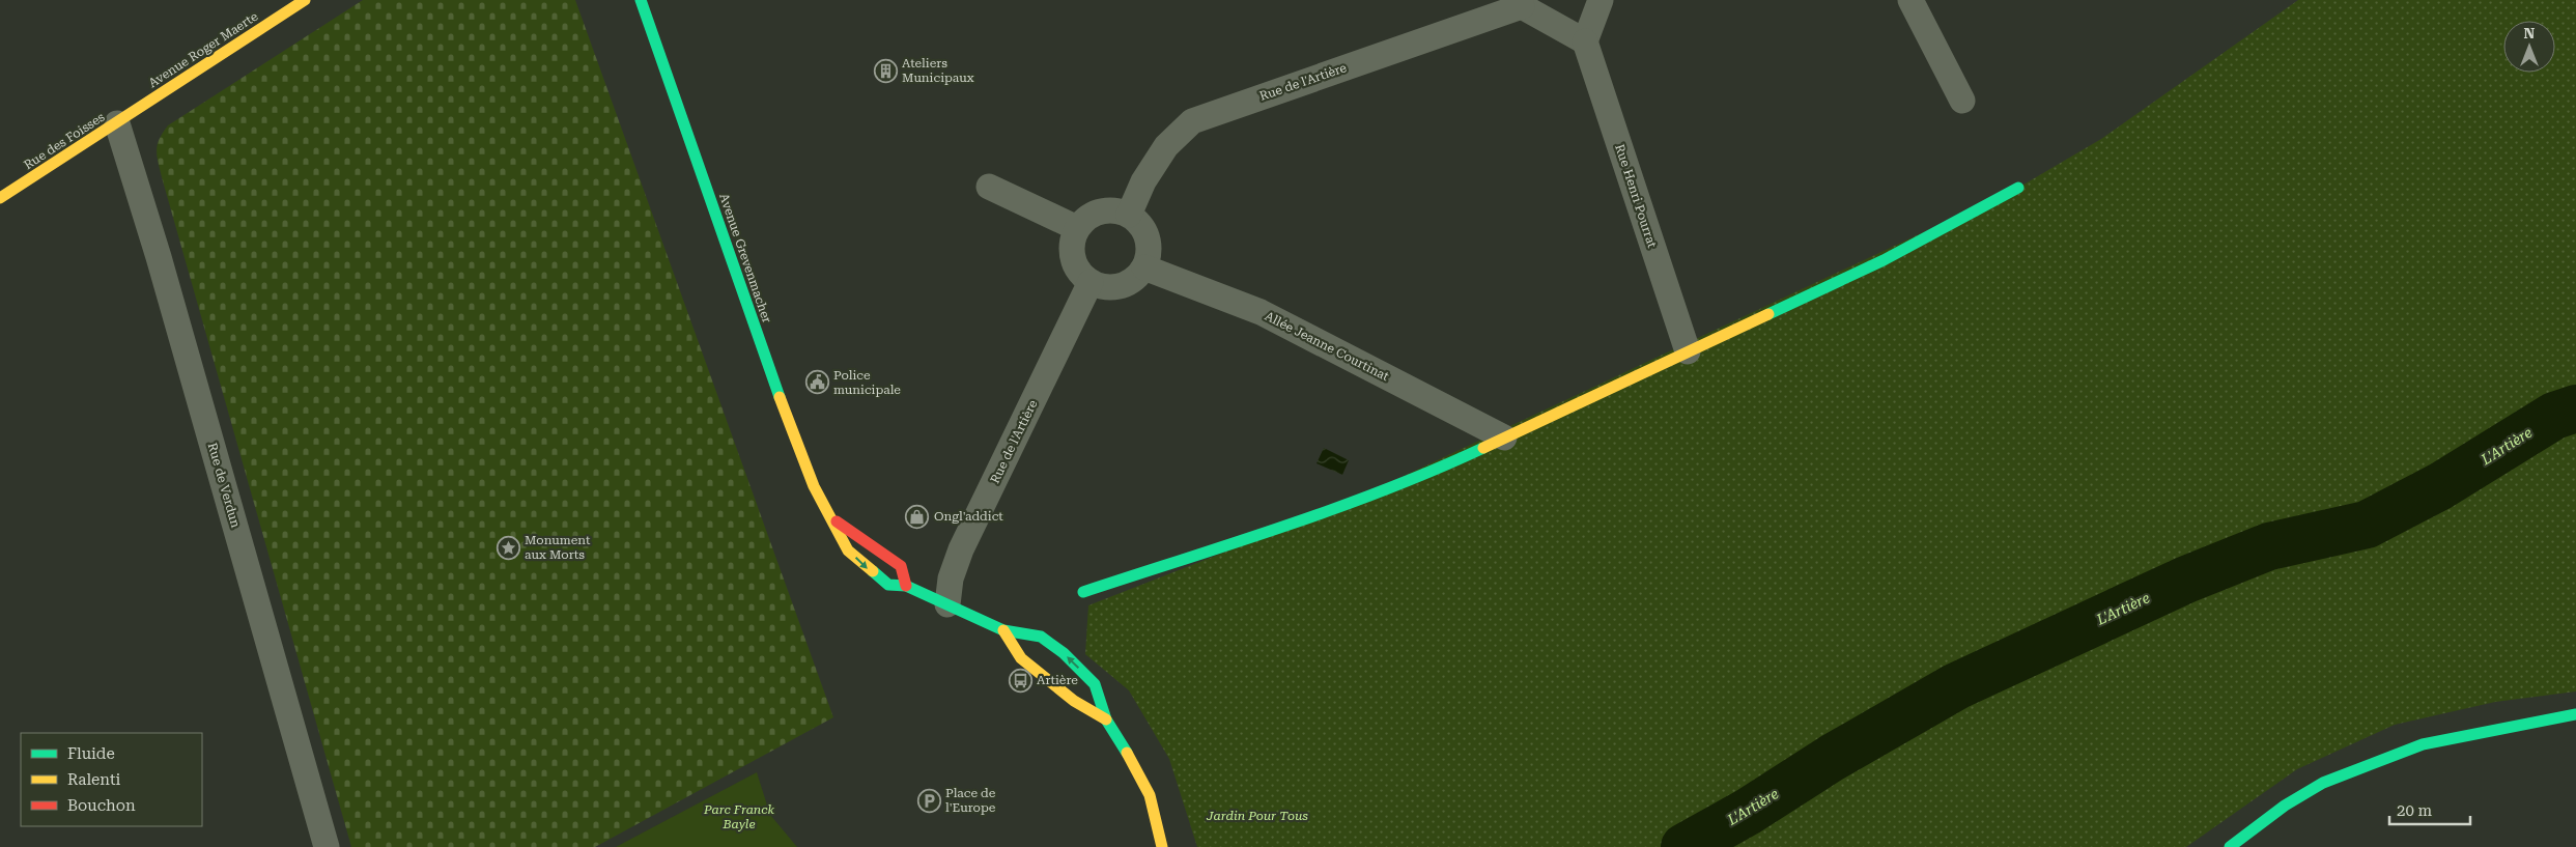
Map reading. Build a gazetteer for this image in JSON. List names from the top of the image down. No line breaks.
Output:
{"streets":{"main road":["Avenue Roger Maerte","Rue des Foisses","Avenue Grevenmacher"],"street":["Rue de l'Artière","Rue Henri Pourrat","Allée Jeanne Courtinat","Rue de Verdun"]},"crossings":[["Avenue Roger Maerte","Rue des Foisses"],["Avenue Roger Maerte","Rue de Verdun"],["Rue de l'Artière","Avenue Grevenmacher"],["Rue de l'Artière","Allée Jeanne Courtinat"],["Rue des Foisses","Rue de Verdun"]],"water":["L'Artière"],"parks":["Parc Franck Bayle","Jardin Pour Tous"],"places":{"building":["Ateliers Municipaux"],"public building":["Police municipale"],"shop":["Ongl'addict"],"place":["Monument aux Morts"],"bus stop":["Artière"],"parking":["Place de l'Europe"]},"legend":["Fluide","Ralenti","Bouchon"],"scale_bar":"20 m","north":"top"}
